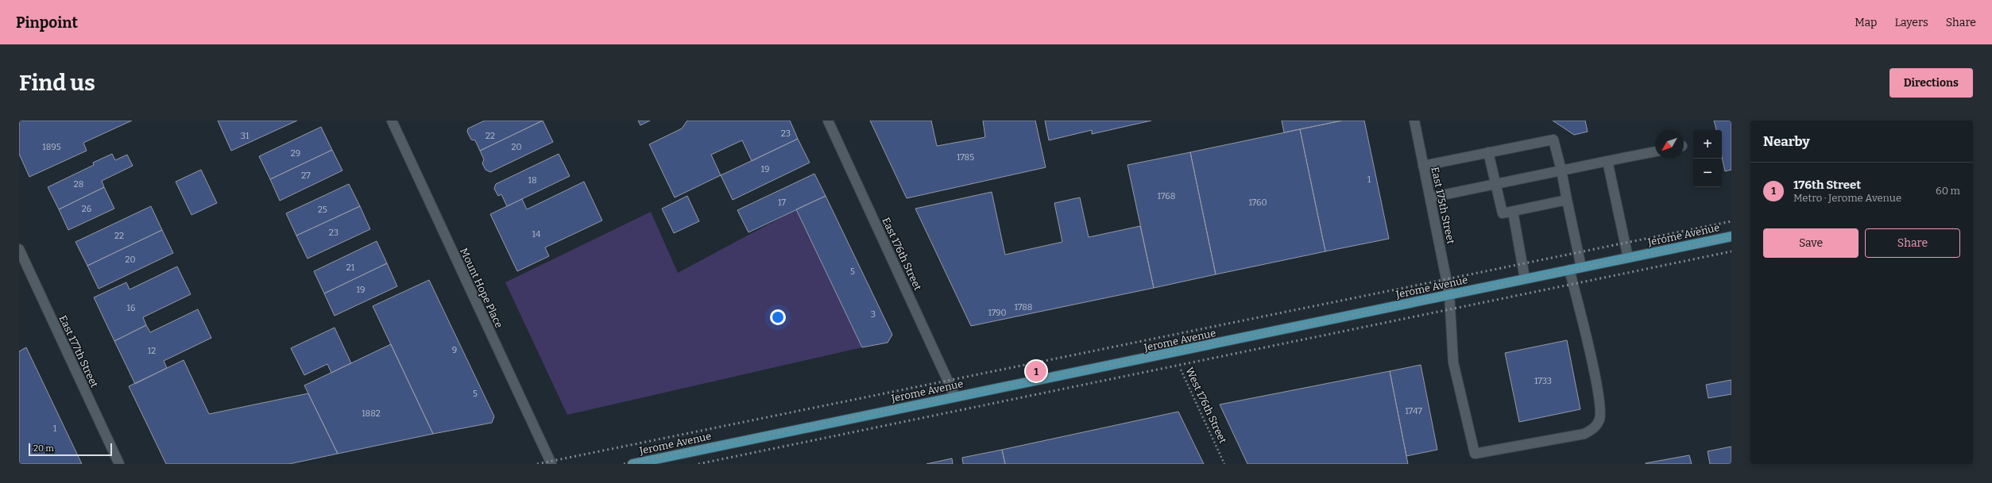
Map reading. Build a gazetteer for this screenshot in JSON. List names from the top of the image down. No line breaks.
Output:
{"streets":{"main road":["Jerome Avenue"],"street":["East 175th Street","East 176th Street","Mount Hope Place","East 177th Street"],"path":["West 176th Street"]},"crossings":[["East 175th Street","Jerome Avenue"],["Jerome Avenue","East 176th Street"],["Jerome Avenue","West 176th Street"]],"house_numbers":["23","31","22","1895","20","29","1785","19","27","1","18","28","1768","17","1760","26","25","23","14","22","20","21","5","19","1788","16","1790","3","9","12","1733","5","1747","1882","1"],"scale_bar":"20 m","north":"bottom left","page":{"header":"Pinpoint","nav":["Map","Layers","Share"],"buttons":["Directions",["Save","Share"]],"title":"Find us","heading":"Nearby","map_buttons":["+","−"],"list":[{"mark":"1","name":"176th Street","note":"Metro · Jerome Avenue","value":"60 m"}],"pins":"1","scale":"20 m"}}
